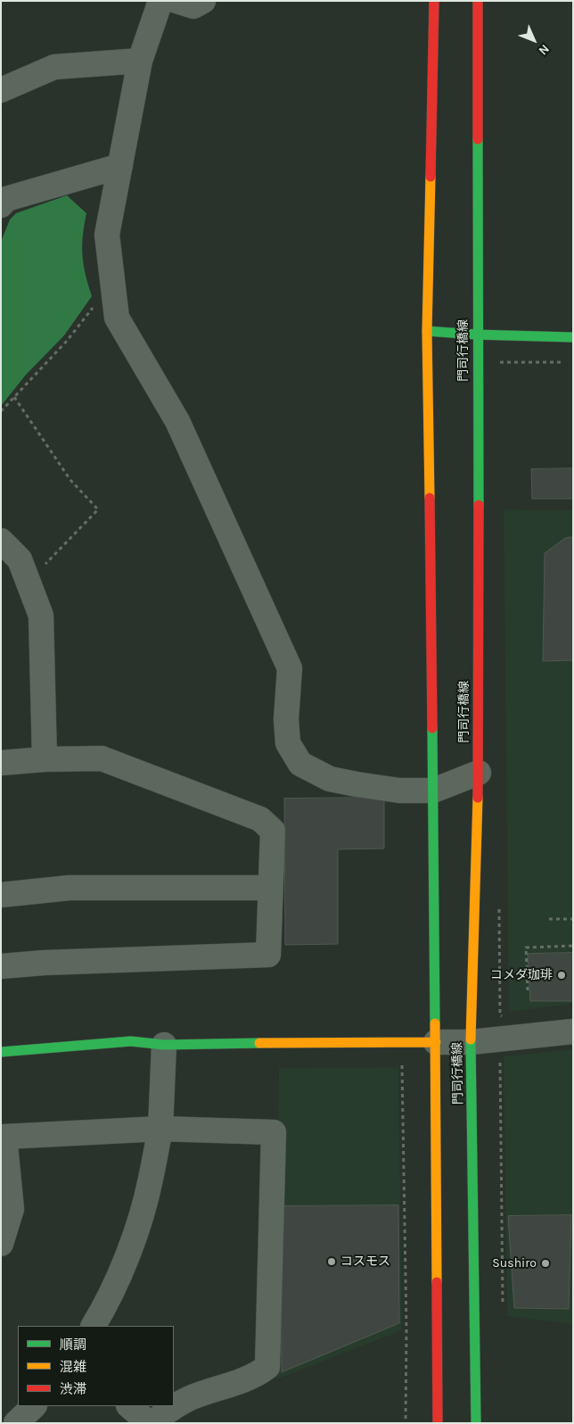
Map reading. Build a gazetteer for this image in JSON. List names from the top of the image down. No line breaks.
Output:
{"streets":{"main road":["門司行橋線"]},"places":["コメダ珈琲","コスモス","Sushiro"],"legend":["順調","混雑","渋滞"],"north":"bottom right"}
